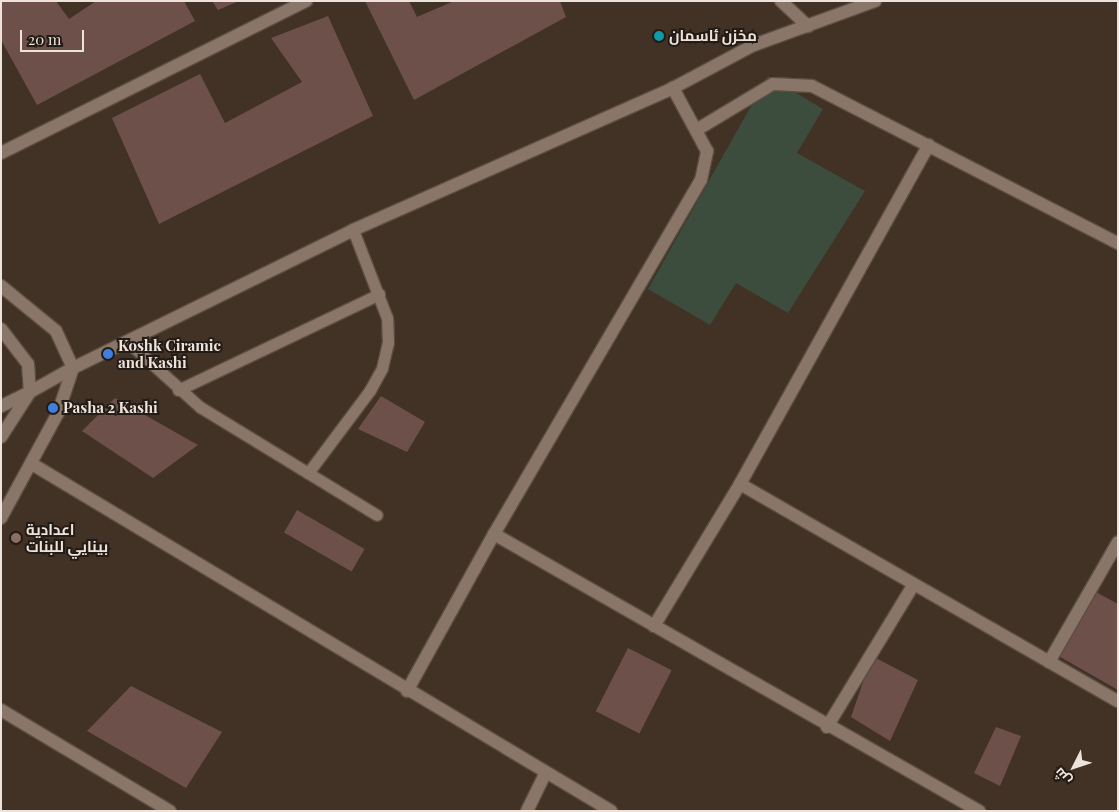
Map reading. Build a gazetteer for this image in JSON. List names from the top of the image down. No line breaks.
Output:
{"places":["مخزن ئاسمان","Koshk Ciramic and Kashi","Pasha 2 Kashi","اعدادية بينايي للبنات"],"scale_bar":"20 m","north":"bottom left"}
